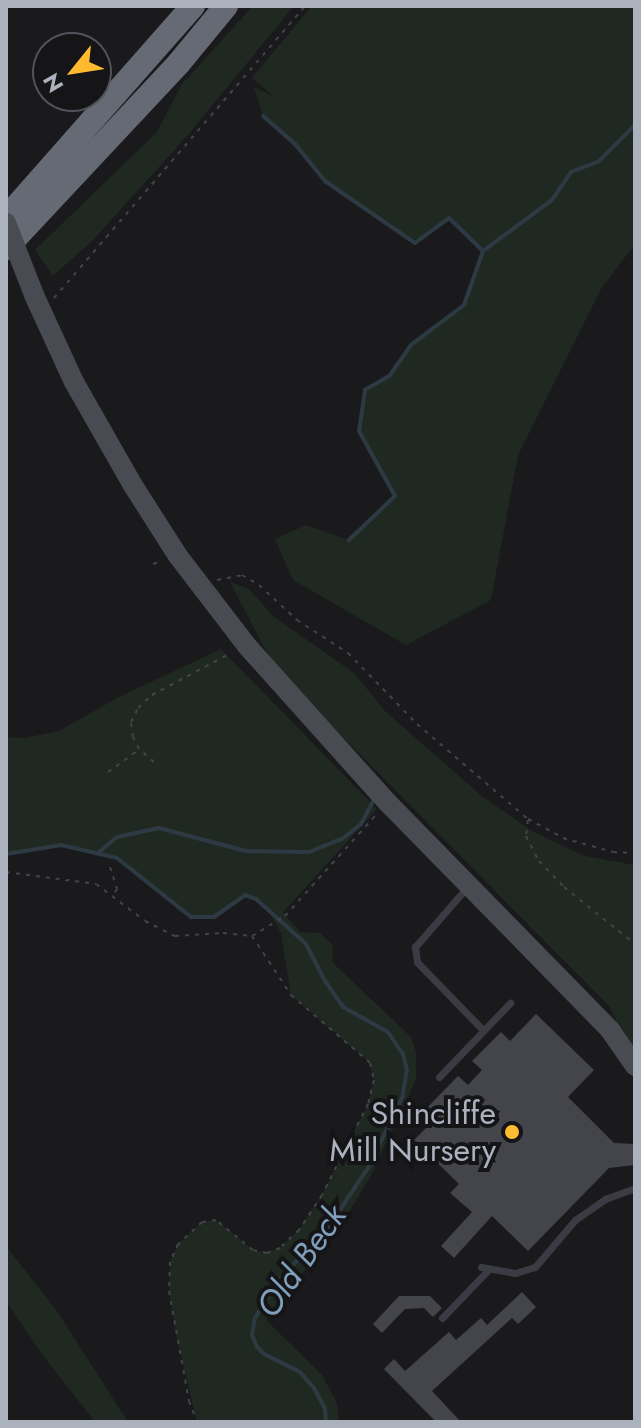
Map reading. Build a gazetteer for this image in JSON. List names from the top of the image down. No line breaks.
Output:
{"water":["Old Beck"],"places":["Shincliffe Mill Nursery"],"north":"bottom left"}
